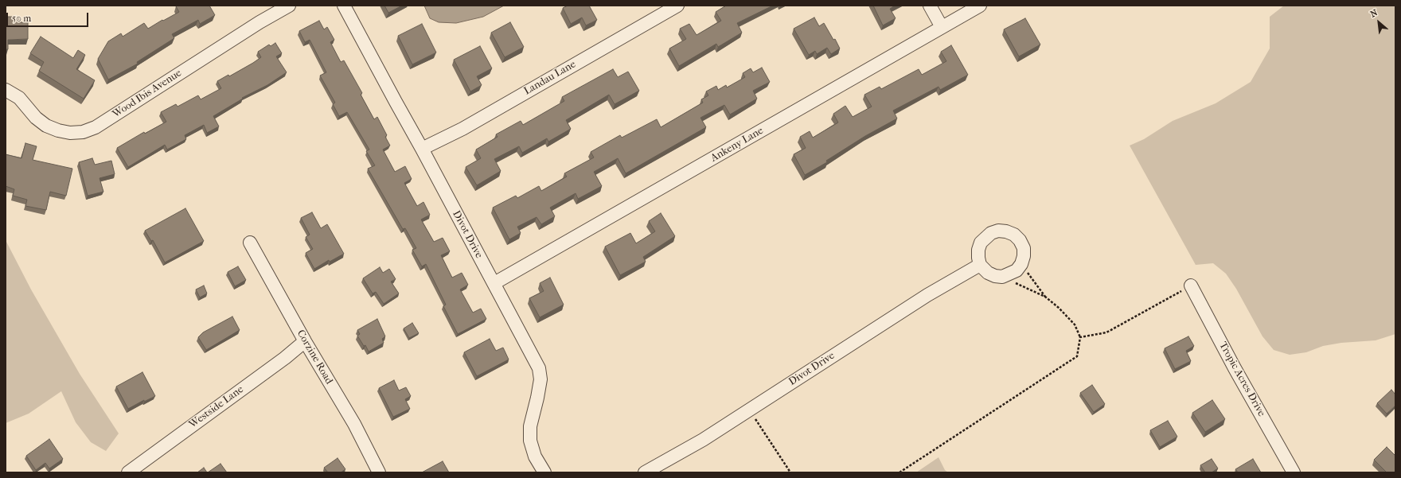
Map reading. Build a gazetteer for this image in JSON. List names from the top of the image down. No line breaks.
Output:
{"streets":{"street":["Landau Lane","Wood Ibis Avenue","Ankeny Lane","Divot Drive","Corzine Road","Tropic Acres Drive","Westside Lane"]},"crossings":[["Landau Lane","Divot Drive"],["Ankeny Lane","Divot Drive"],["Corzine Road","Westside Lane"]],"scale_bar":"50 m","north":"top left"}
